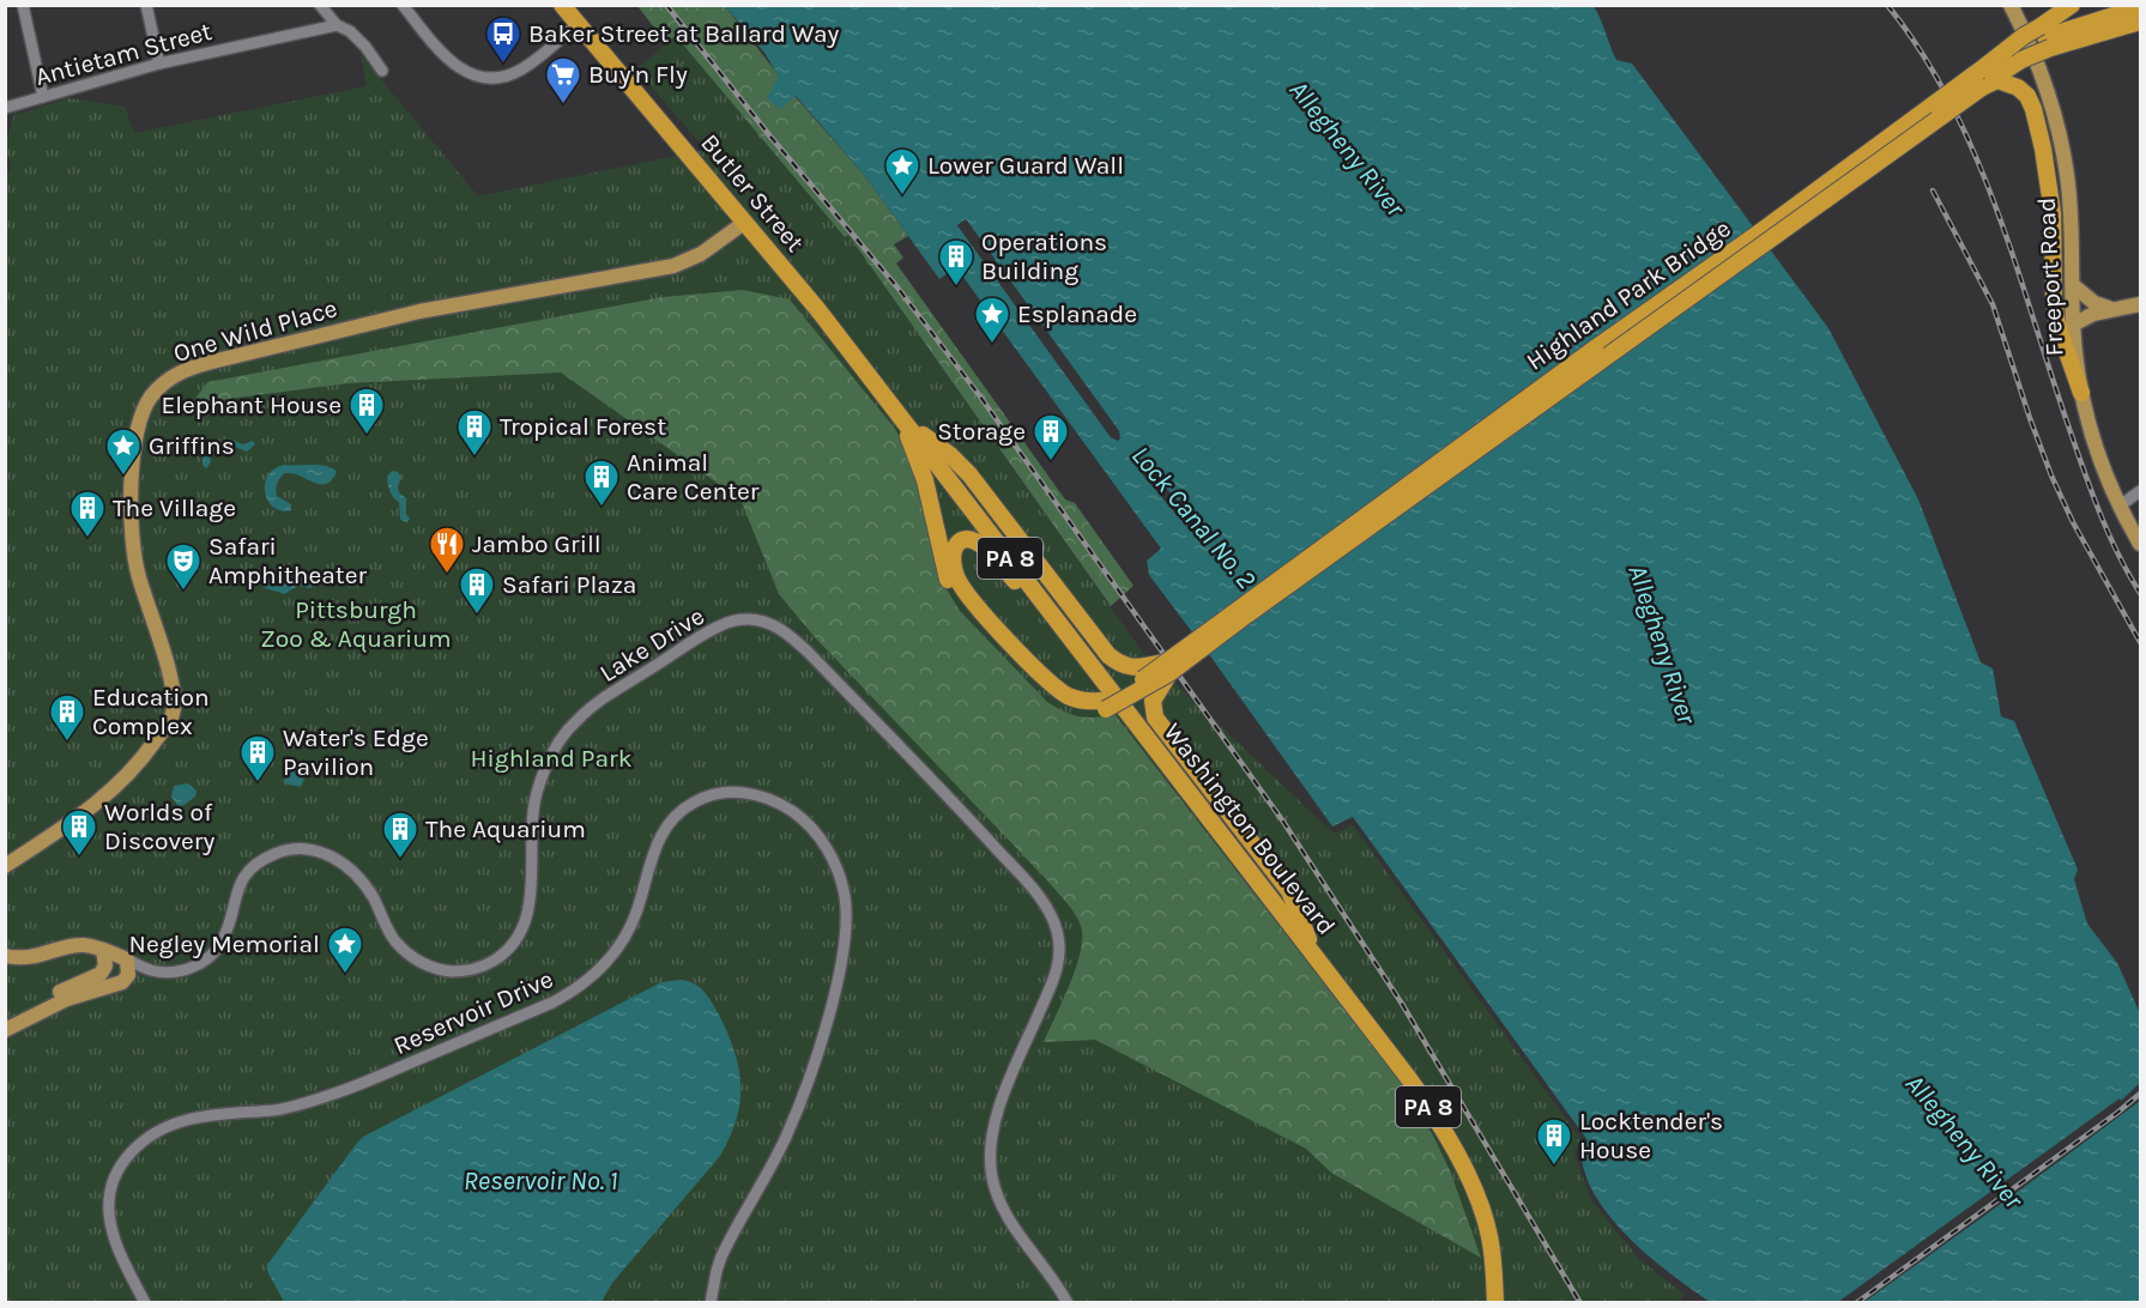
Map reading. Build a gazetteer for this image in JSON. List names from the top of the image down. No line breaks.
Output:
{"streets":{"highway":["Butler Street","Highland Park Bridge","PA 8","Washington Boulevard"],"main road":["Freeport Road","One Wild Place"],"street":["Antietam Street","Lake Drive","Reservoir Drive"]},"crossings":[["Butler Street","One Wild Place"],["Butler Street","Washington Boulevard"],["Highland Park Bridge","Washington Boulevard"],["PA 8","Washington Boulevard"]],"water":["Allegheny River","Lock Canal No. 2","Reservoir No. 1"],"parks":["Pittsburgh Zoo & Aquarium","Highland Park"],"places":{"bus stop":["Baker Street at Ballard Way"],"supermarket":["Buy'n Fly"],"place":["Lower Guard Wall","Esplanade","Griffins","Negley Memorial"],"building":["Operations Building","Elephant House","Tropical Forest","Storage","Animal Care Center","The Village","Safari Plaza","Education Complex","Water's Edge Pavilion","Worlds of Discovery","The Aquarium","Locktender's House"],"restaurant":["Jambo Grill"],"theatre":["Safari Amphitheater"]}}
